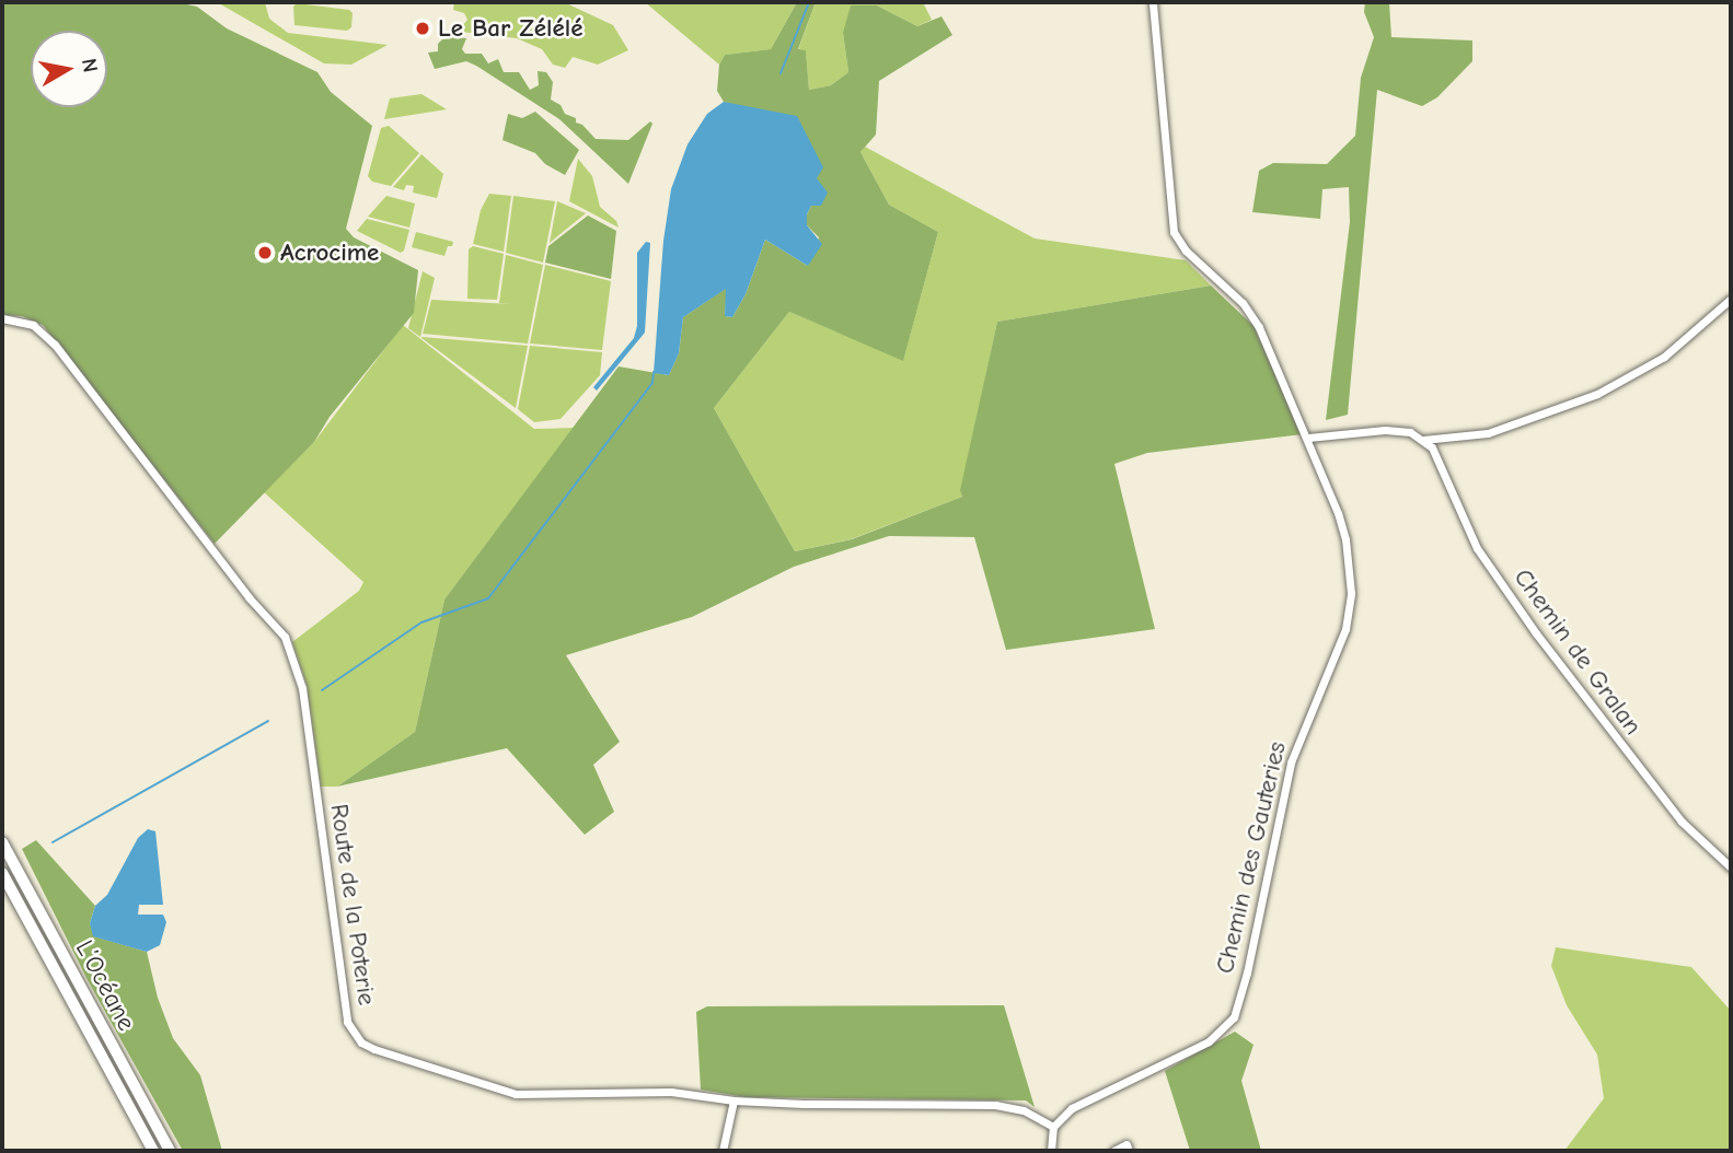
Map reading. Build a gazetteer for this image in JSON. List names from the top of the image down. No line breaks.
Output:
{"streets":{"highway":["L’Océane"],"street":["Chemin de Gralan","Chemin des Gauteries","Route de la Poterie"]},"crossings":[["Chemin des Gauteries","Route de la Poterie"]],"places":["Le Bar Zélélé","Acrocime"],"north":"right"}
